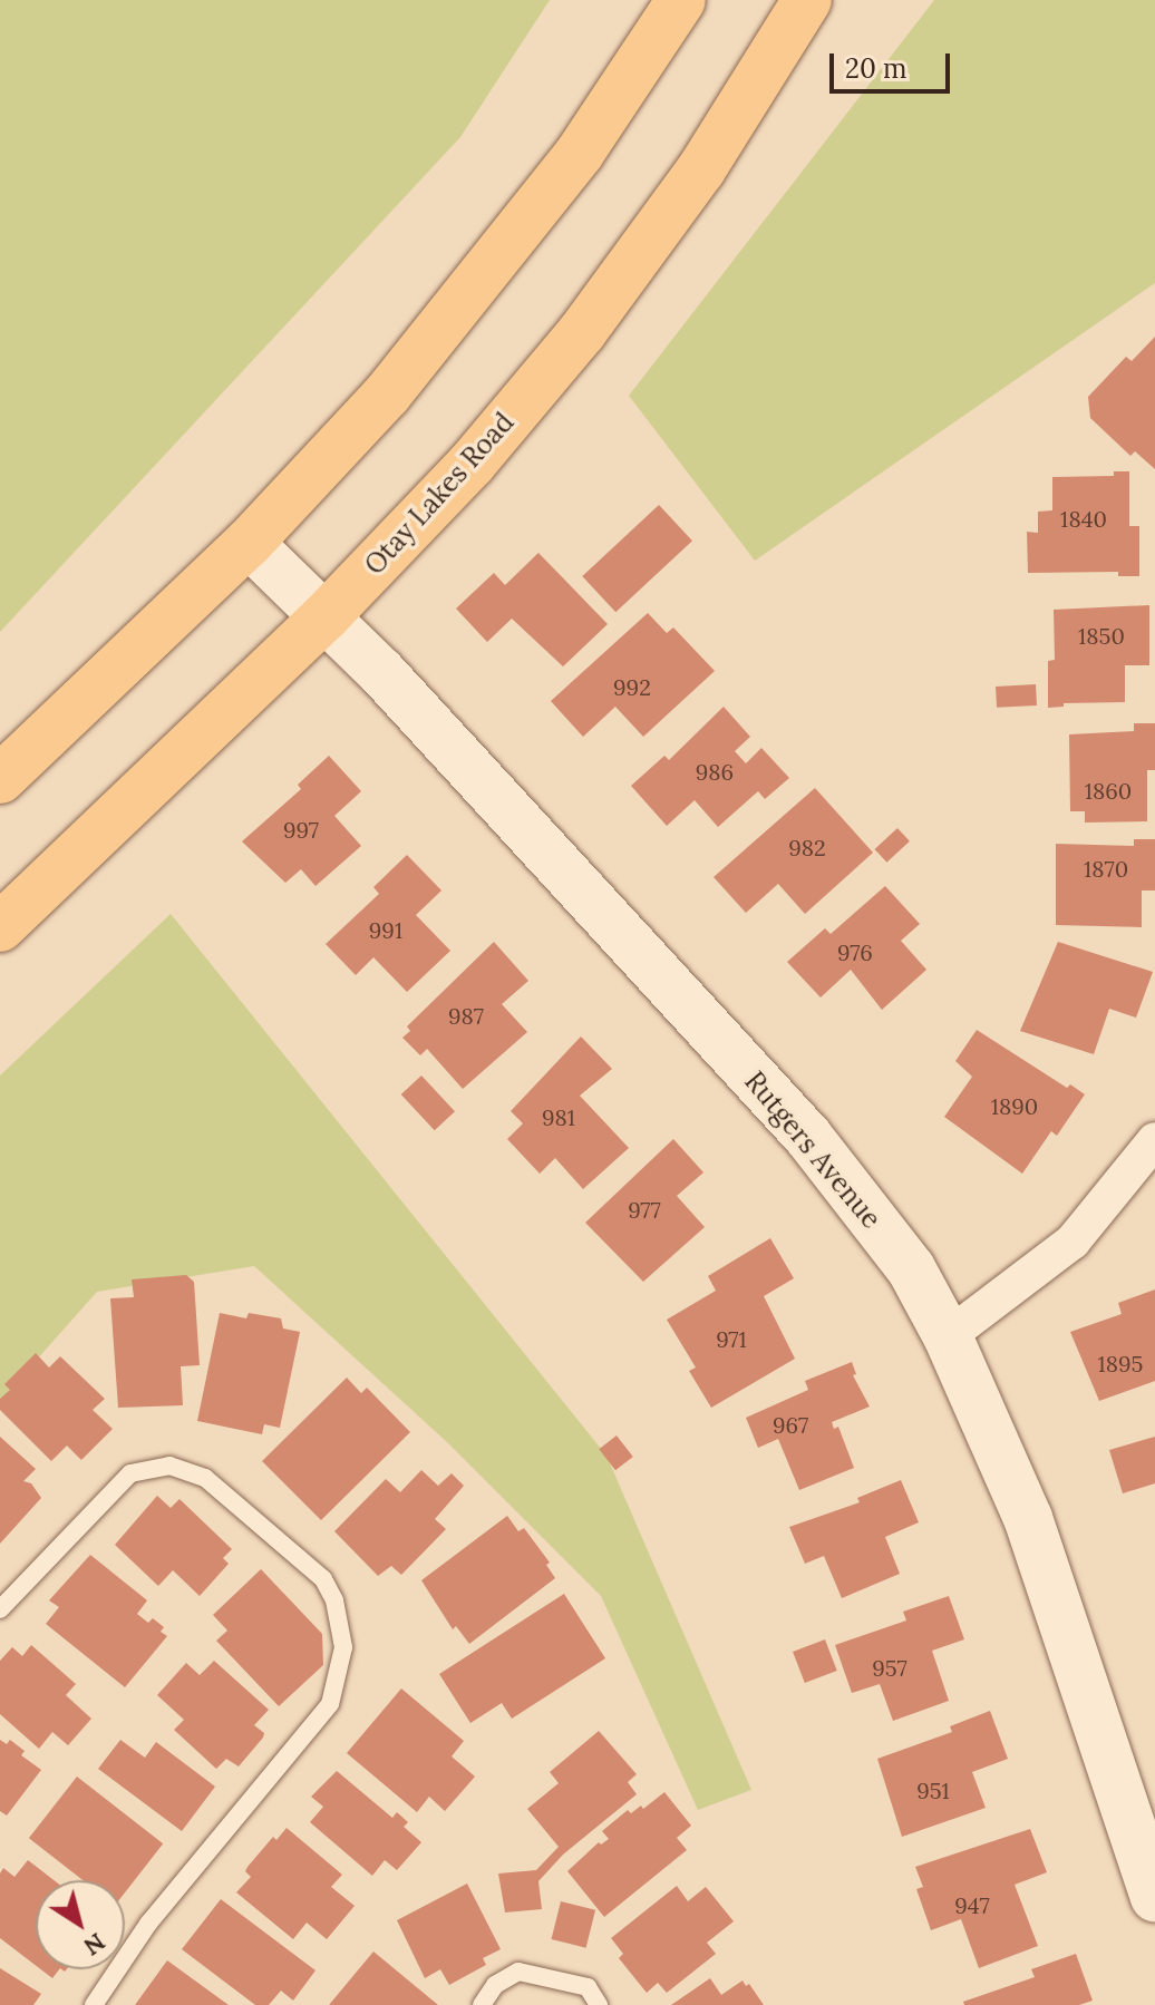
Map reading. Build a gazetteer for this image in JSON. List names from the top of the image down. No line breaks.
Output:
{"streets":{"main road":["Otay Lakes Road","Rutgers Avenue"]},"crossings":[["Otay Lakes Road","Rutgers Avenue"]],"house_numbers":["1840","1850","992","986","1860","997","982","1870","991","976","987","1890","981","977","971","1895","967","957","951","947"],"scale_bar":"20 m","north":"bottom right"}
